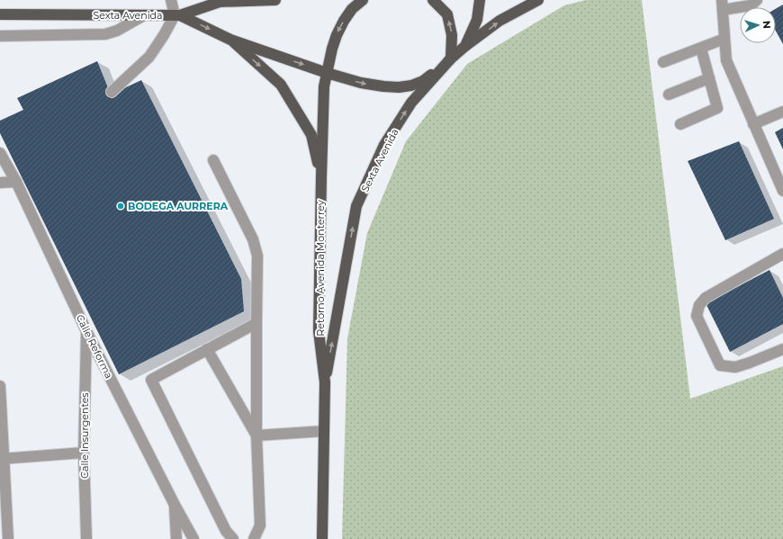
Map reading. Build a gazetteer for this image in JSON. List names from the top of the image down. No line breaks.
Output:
{"streets":{"main road":["Sexta Avenida","Retorno Avenida Monterrey"],"street":["Calle Reforma","Calle Insurgentes"]},"crossings":[["Sexta Avenida","Retorno Avenida Monterrey"],["Calle Reforma","Calle Insurgentes"]],"places":["BODEGA AURRERA"],"north":"right"}
